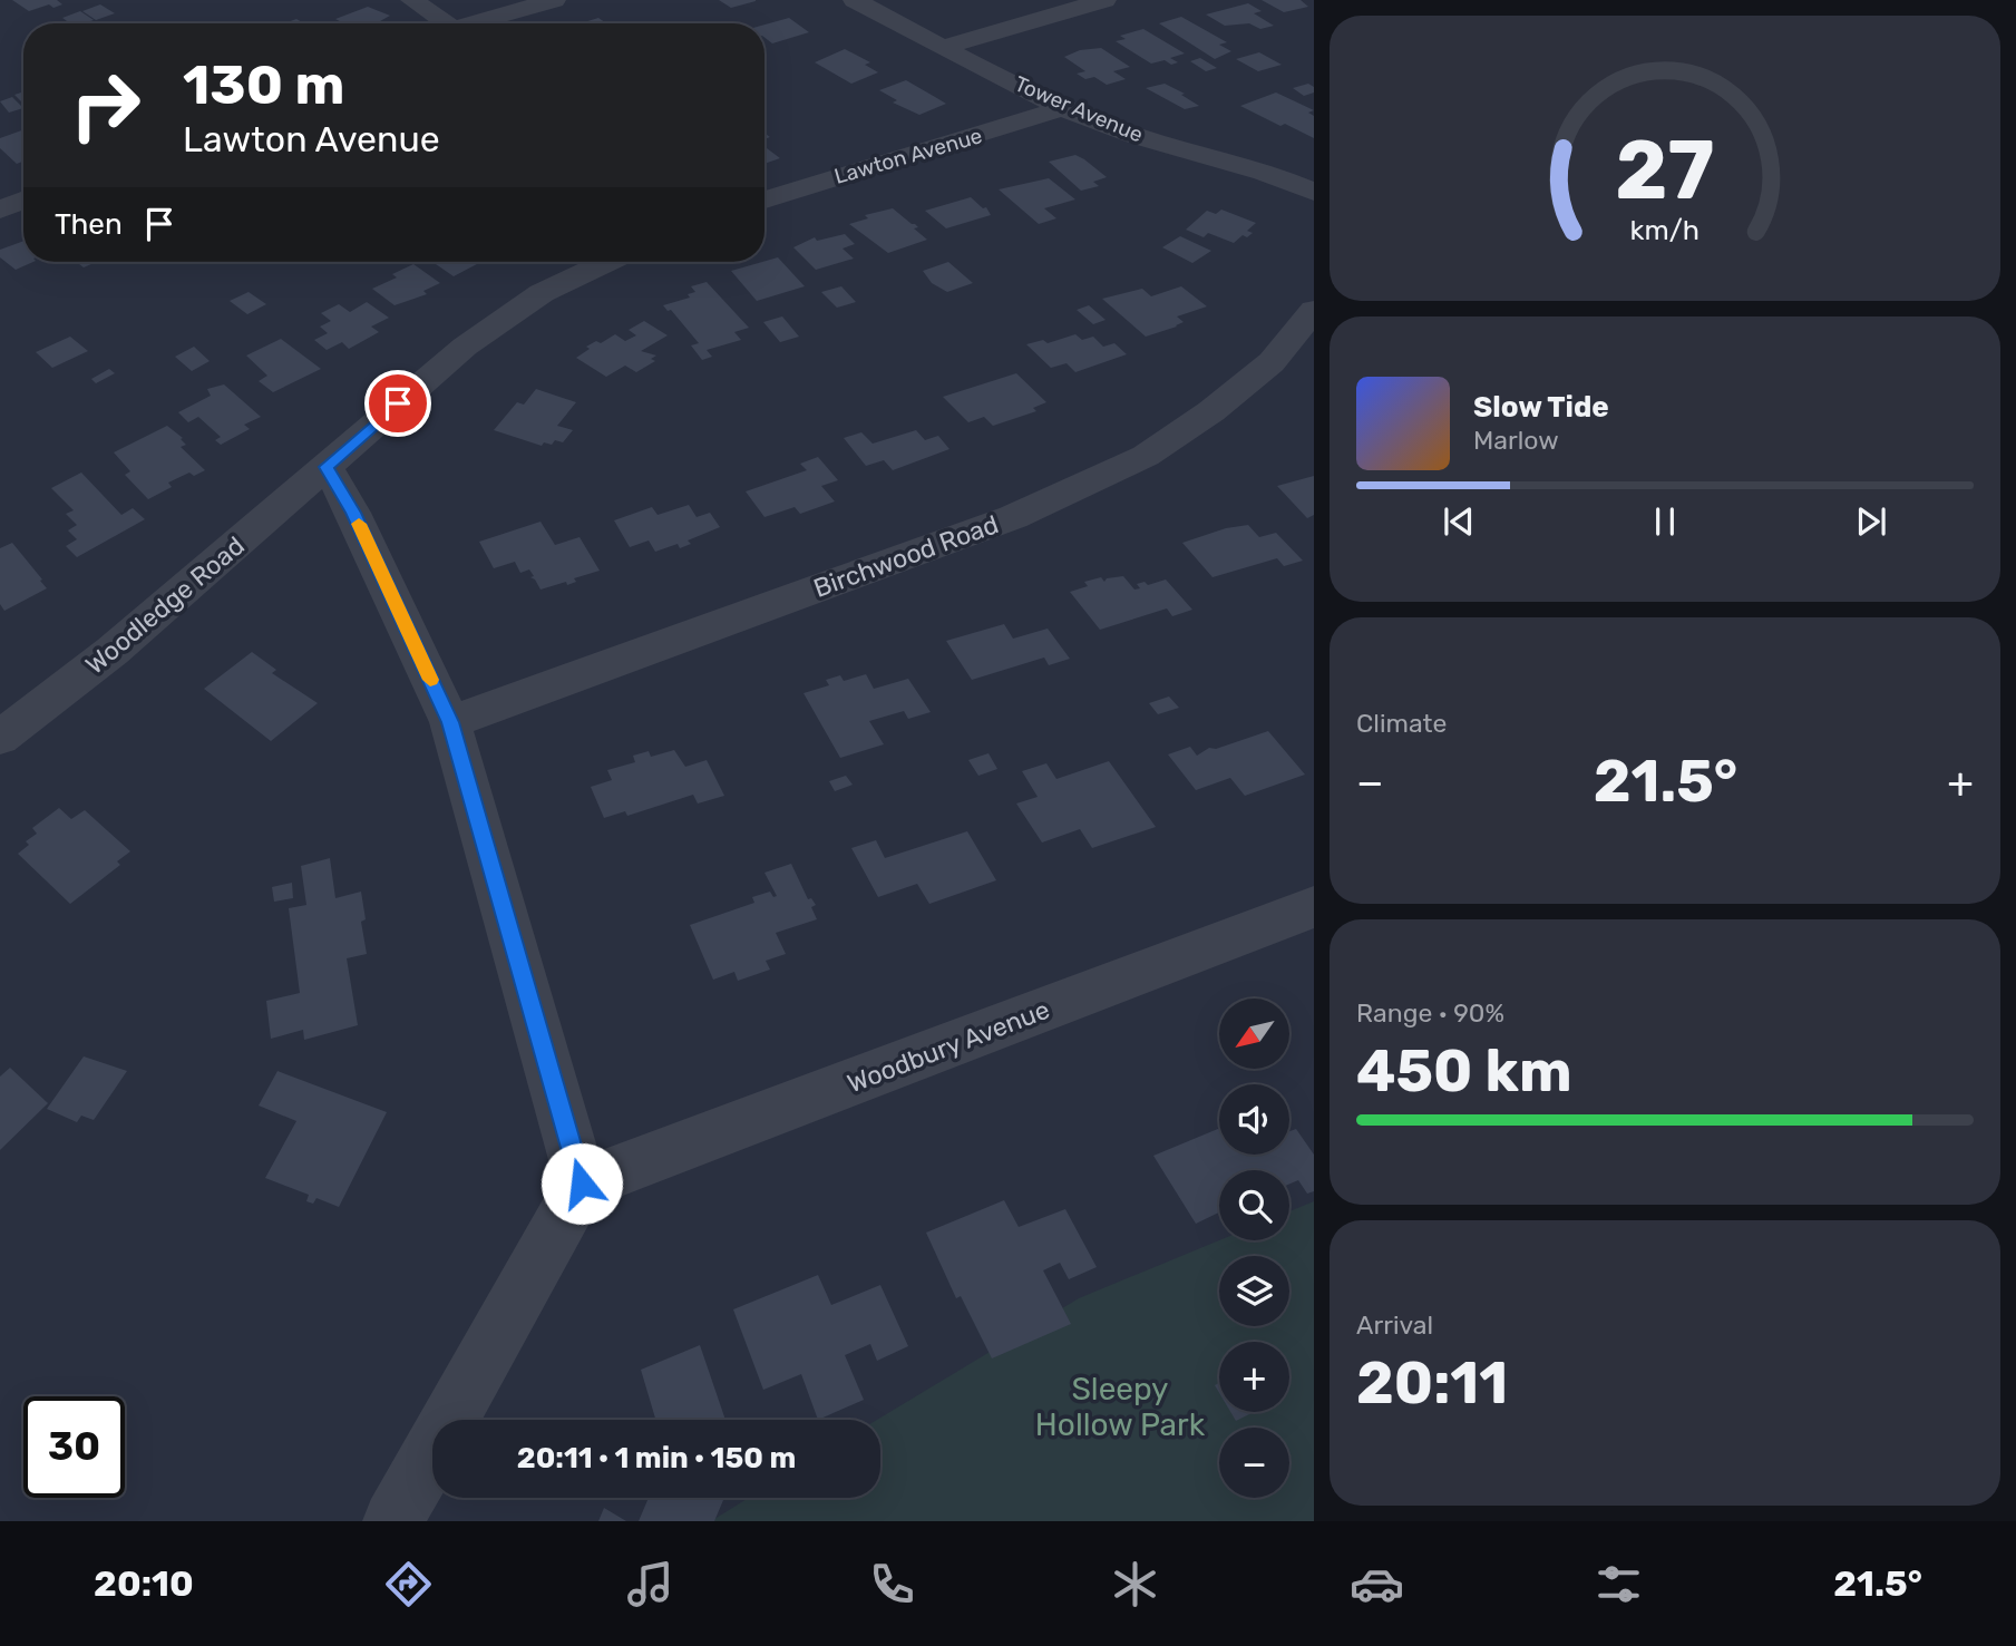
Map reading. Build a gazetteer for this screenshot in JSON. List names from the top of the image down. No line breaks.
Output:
{"streets":{"street":["Tower Avenue","Lawton Avenue","Birchwood Road","Woodledge Road","Woodbury Avenue"]},"crossings":[["Tower Avenue","Lawton Avenue"]],"parks":["Sleepy Hollow Park"],"north":"bottom left","page":{"turn":["130 m","Lawton Avenue"],"then":"Then","song":["Slow Tide","Marlow"],"tile":["Climate",["Range · 90%","450 km"],["Arrival","20:11"]],"heat":["−","21.5°","+"],"map_buttons":["+","−"],"limit":"30","trip":"20:11 · 1 min · 150 m","tabs":["20:10","21.5°"],"gauge":["27","km/h"]}}
